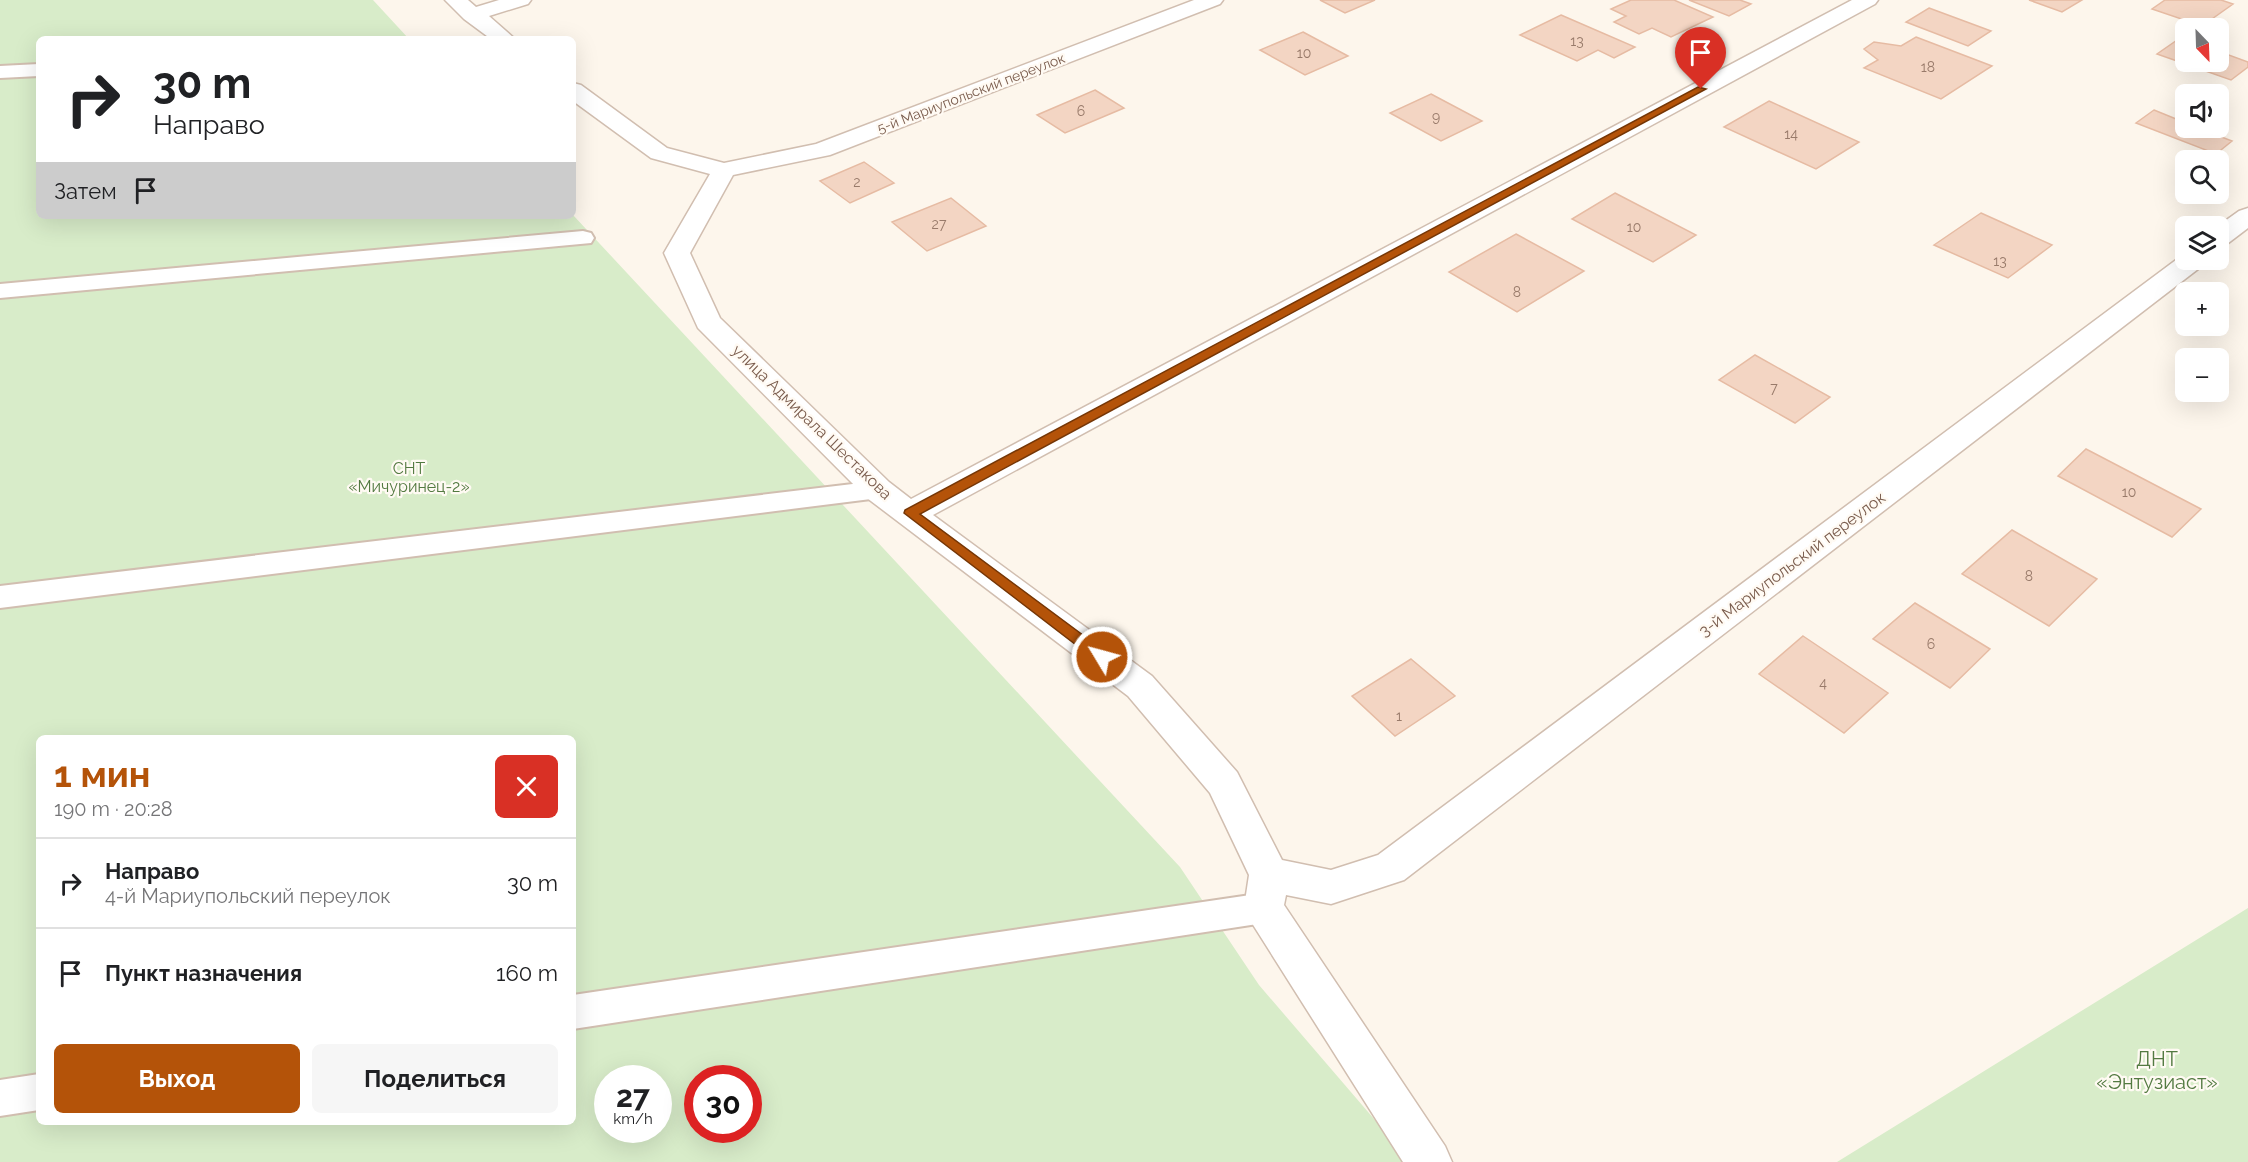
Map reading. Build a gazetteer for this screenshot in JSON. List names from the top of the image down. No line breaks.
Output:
{"streets":{"street":["5-й Мариупольский переулок","улица Адмирала Шестакова","3-й Мариупольский переулок"]},"crossings":[["5-й Мариупольский переулок","улица Адмирала Шестакова"],["улица Адмирала Шестакова","3-й Мариупольский переулок"]],"parks":["СНТ «Мичуринец-2»","ДНТ «Энтузиаст»"],"house_numbers":["13","10","18","6","9","14","2","27","10","13","8","7","10","8","6","4","1"],"north":"bottom right","page":{"map_buttons":["+","−"],"turn":["30 m","Направо"],"then":"Затем","heading":["1 мин","190 m · 20:28"],"list":[{"name":"Направо","note":"4-й Мариупольский переулок","value":"30 m"},{"name":"Пункт назначения","value":"160 m"}],"buttons":["Выход","Поделиться"],"speed":"27 km/h","limit":"30"}}
